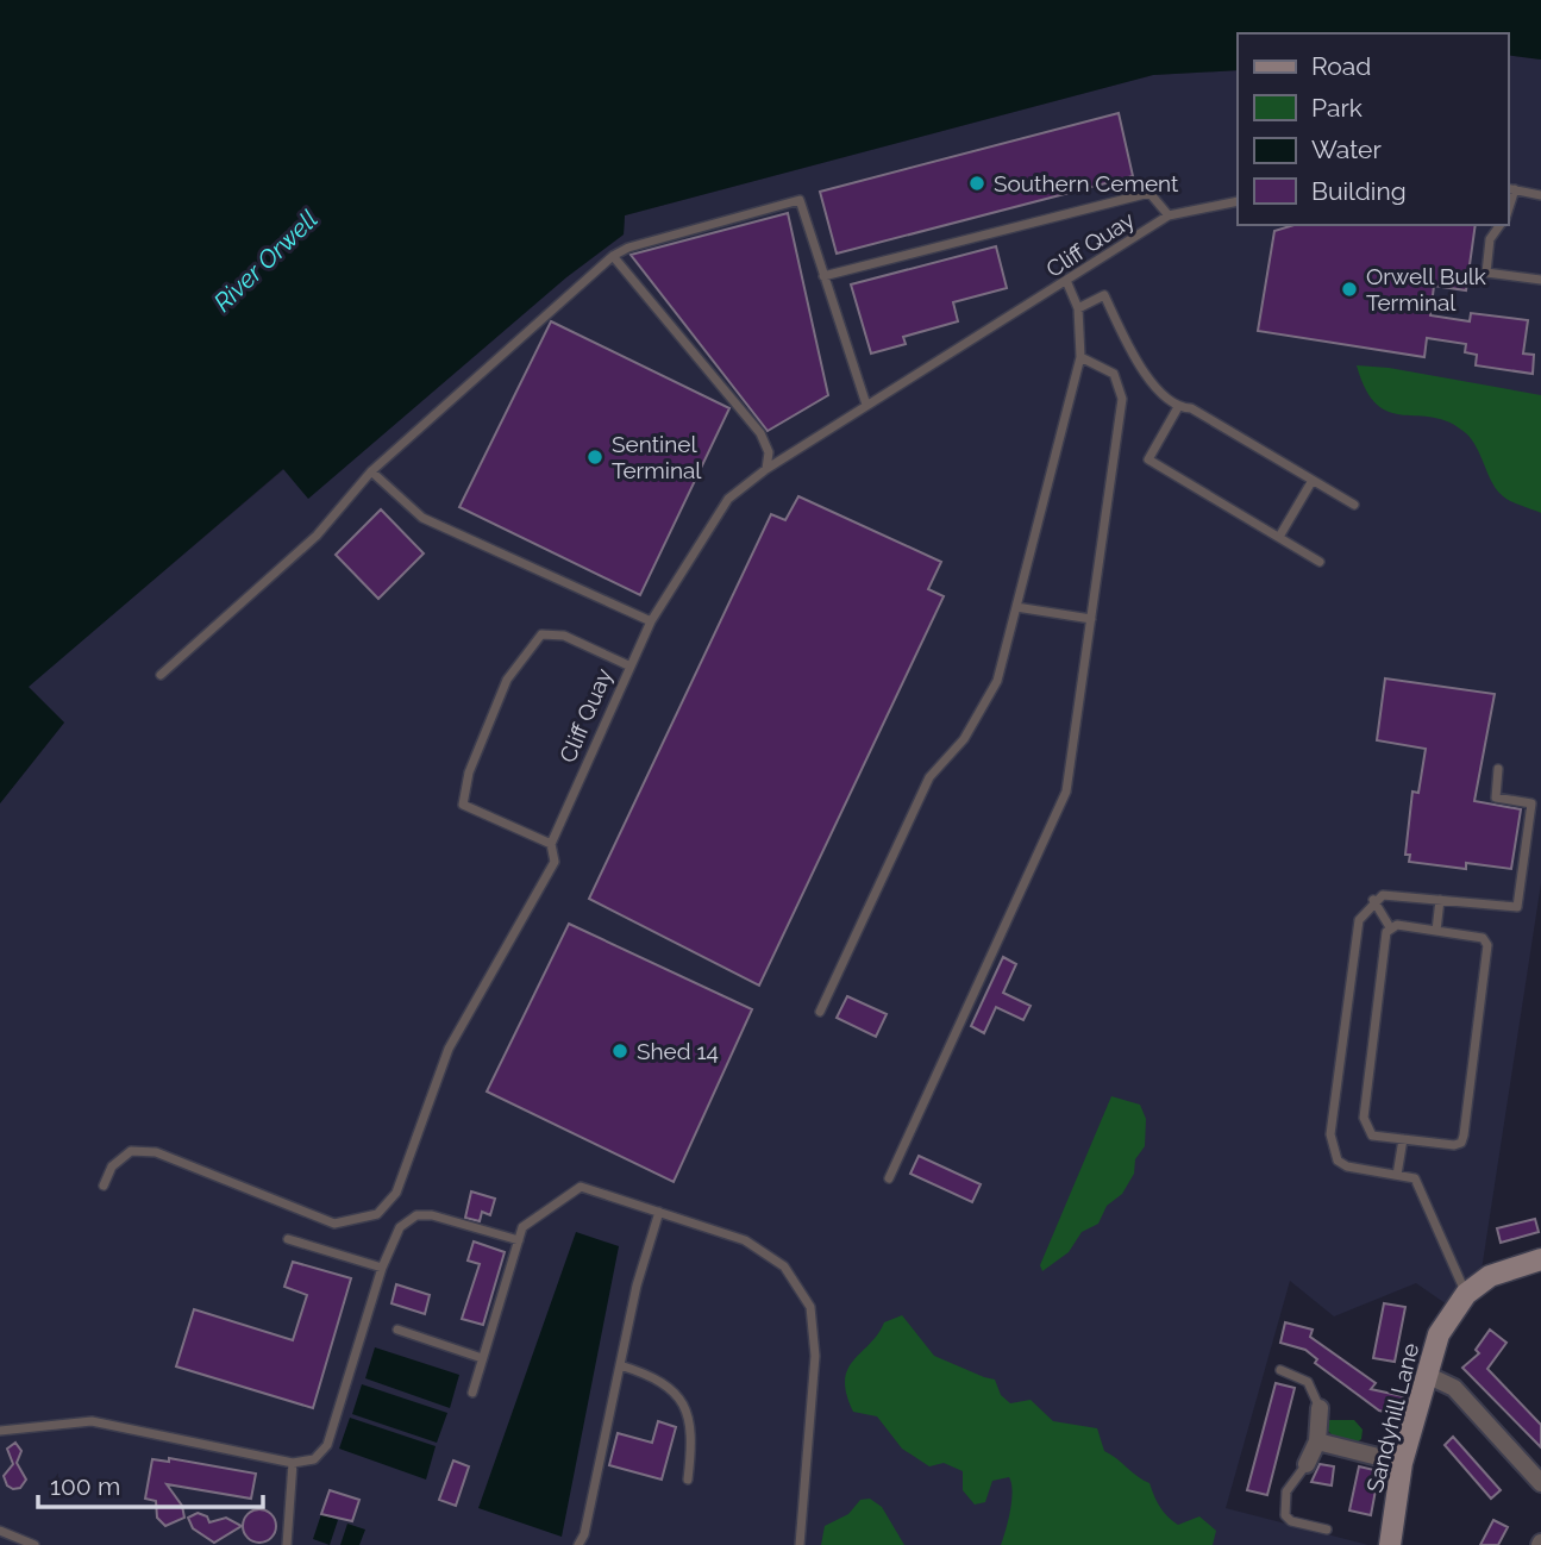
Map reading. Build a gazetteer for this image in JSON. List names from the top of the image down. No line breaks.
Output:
{"streets":{"street":["Sandyhill Lane"],"lane":["Cliff Quay"]},"water":["River Orwell"],"places":["Southern Cement","Orwell Bulk Terminal","Sentinel Terminal","Shed 14"],"legend":["Road","Park","Water","Building"],"scale_bar":"100 m"}
